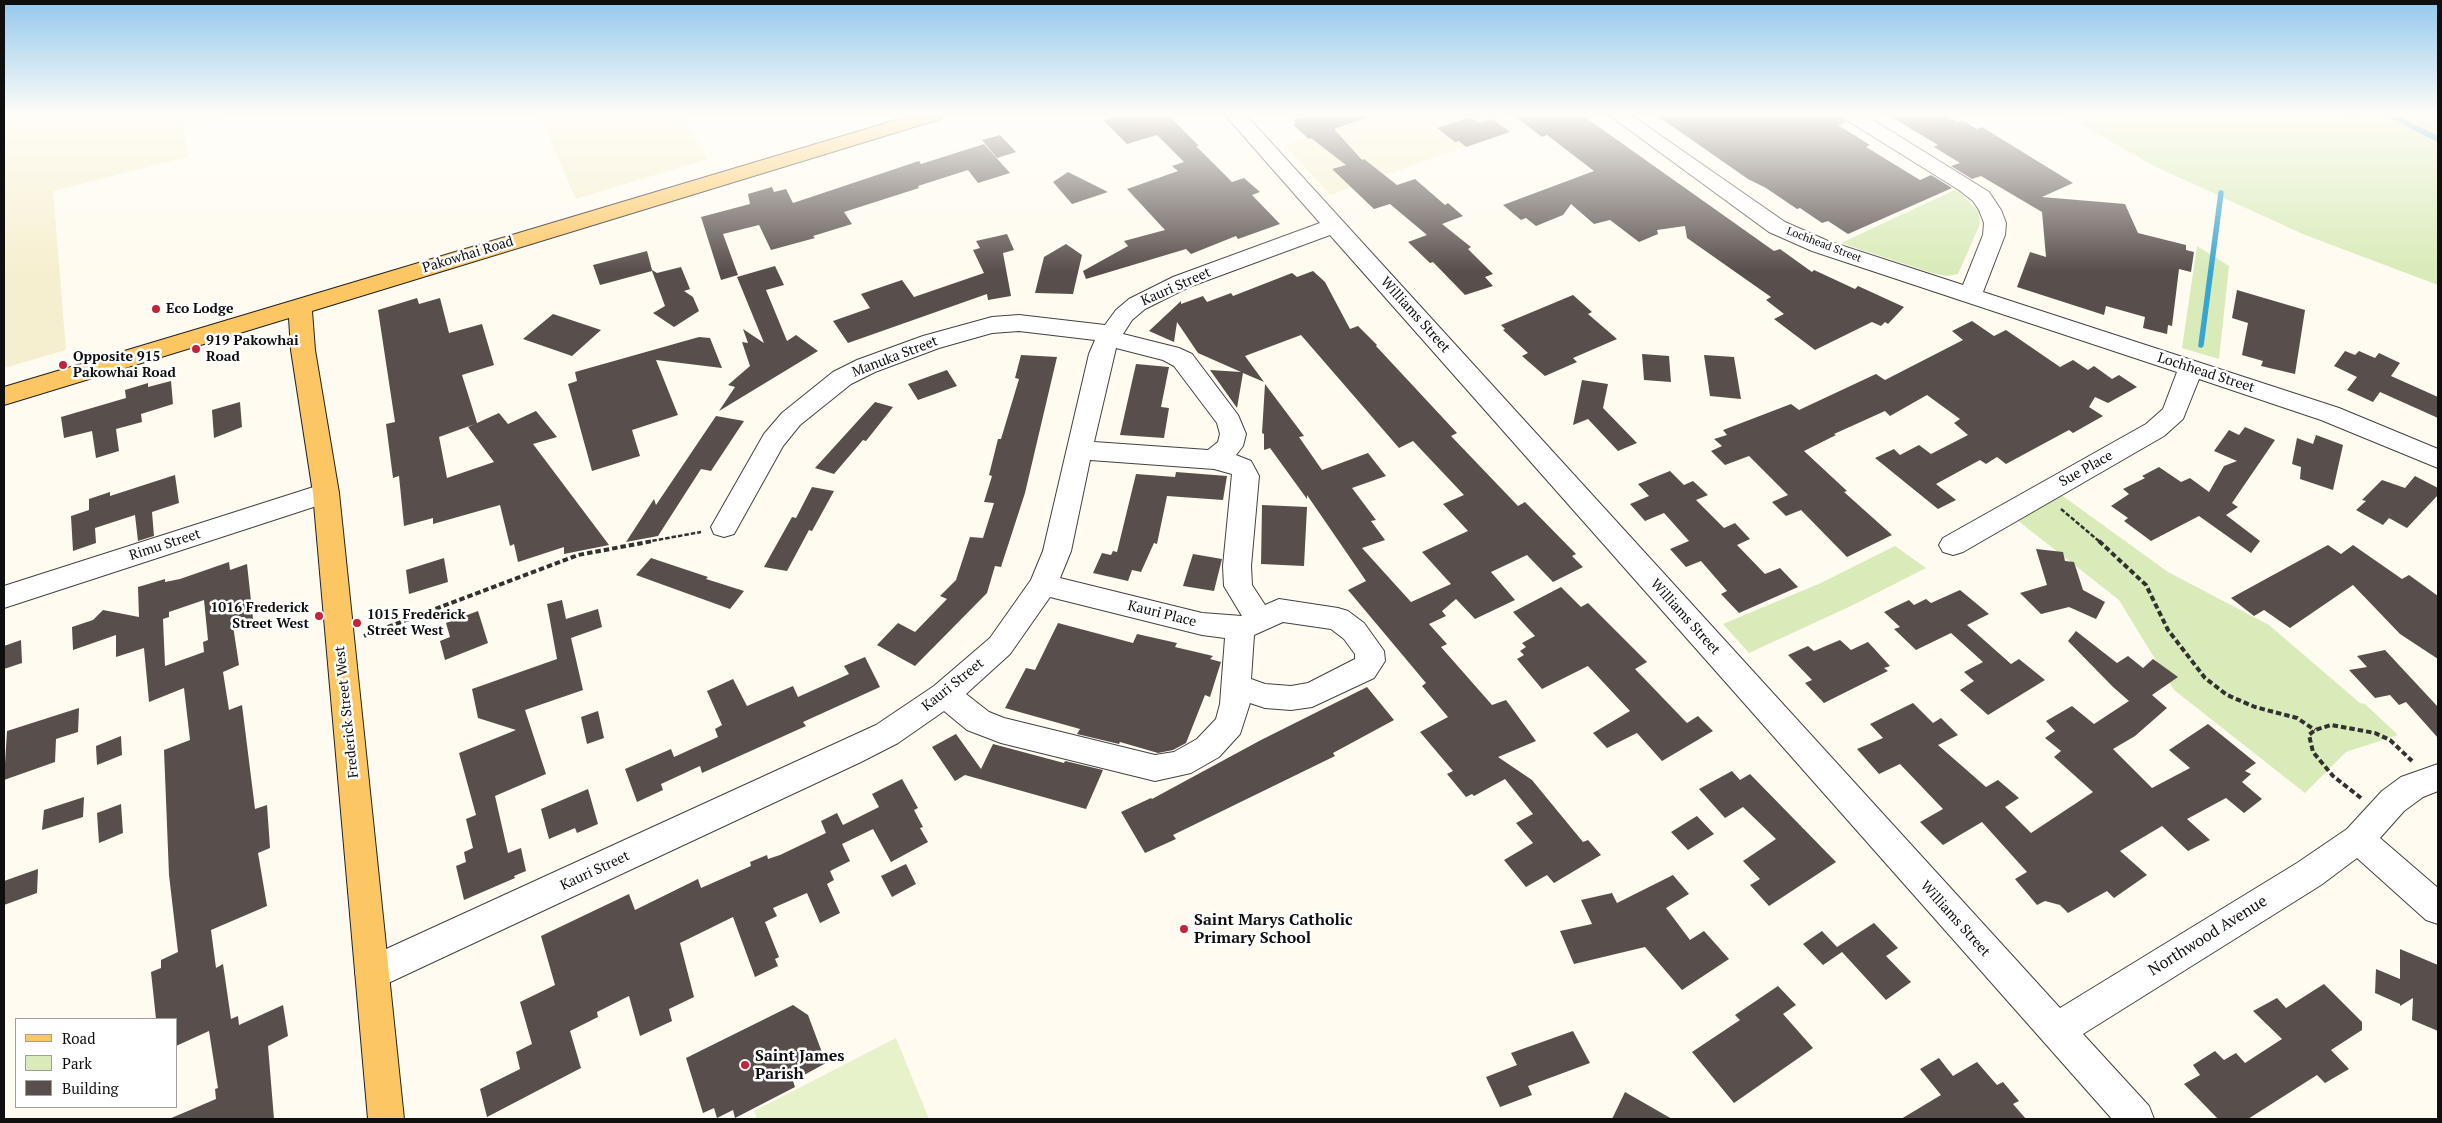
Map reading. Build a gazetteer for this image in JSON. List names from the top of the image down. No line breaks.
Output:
{"streets":{"main road":["Pakowhai Road","Frederick Street West"],"street":["Lochhead Street","Kauri Street","Williams Street","Manuka Street","Sue Place","Rimu Street","Kauri Place","Northwood Avenue"]},"crossings":[["Lochhead Street","Sue Place"],["Pakowhai Road","Frederick Street West"],["Kauri Street","Williams Street"],["Kauri Street","Manuka Street"],["Kauri Street","Kauri Place"],["Kauri Street","Frederick Street West"],["Williams Street","Northwood Avenue"],["Rimu Street","Frederick Street West"]],"places":["Eco Lodge","919 Pakowhai Road","Opposite 915 Pakowhai Road","1016 Frederick Street West","1015 Frederick Street West","Saint Marys Catholic Primary School","Saint James Parish"],"legend":["Road","Park","Building"]}
